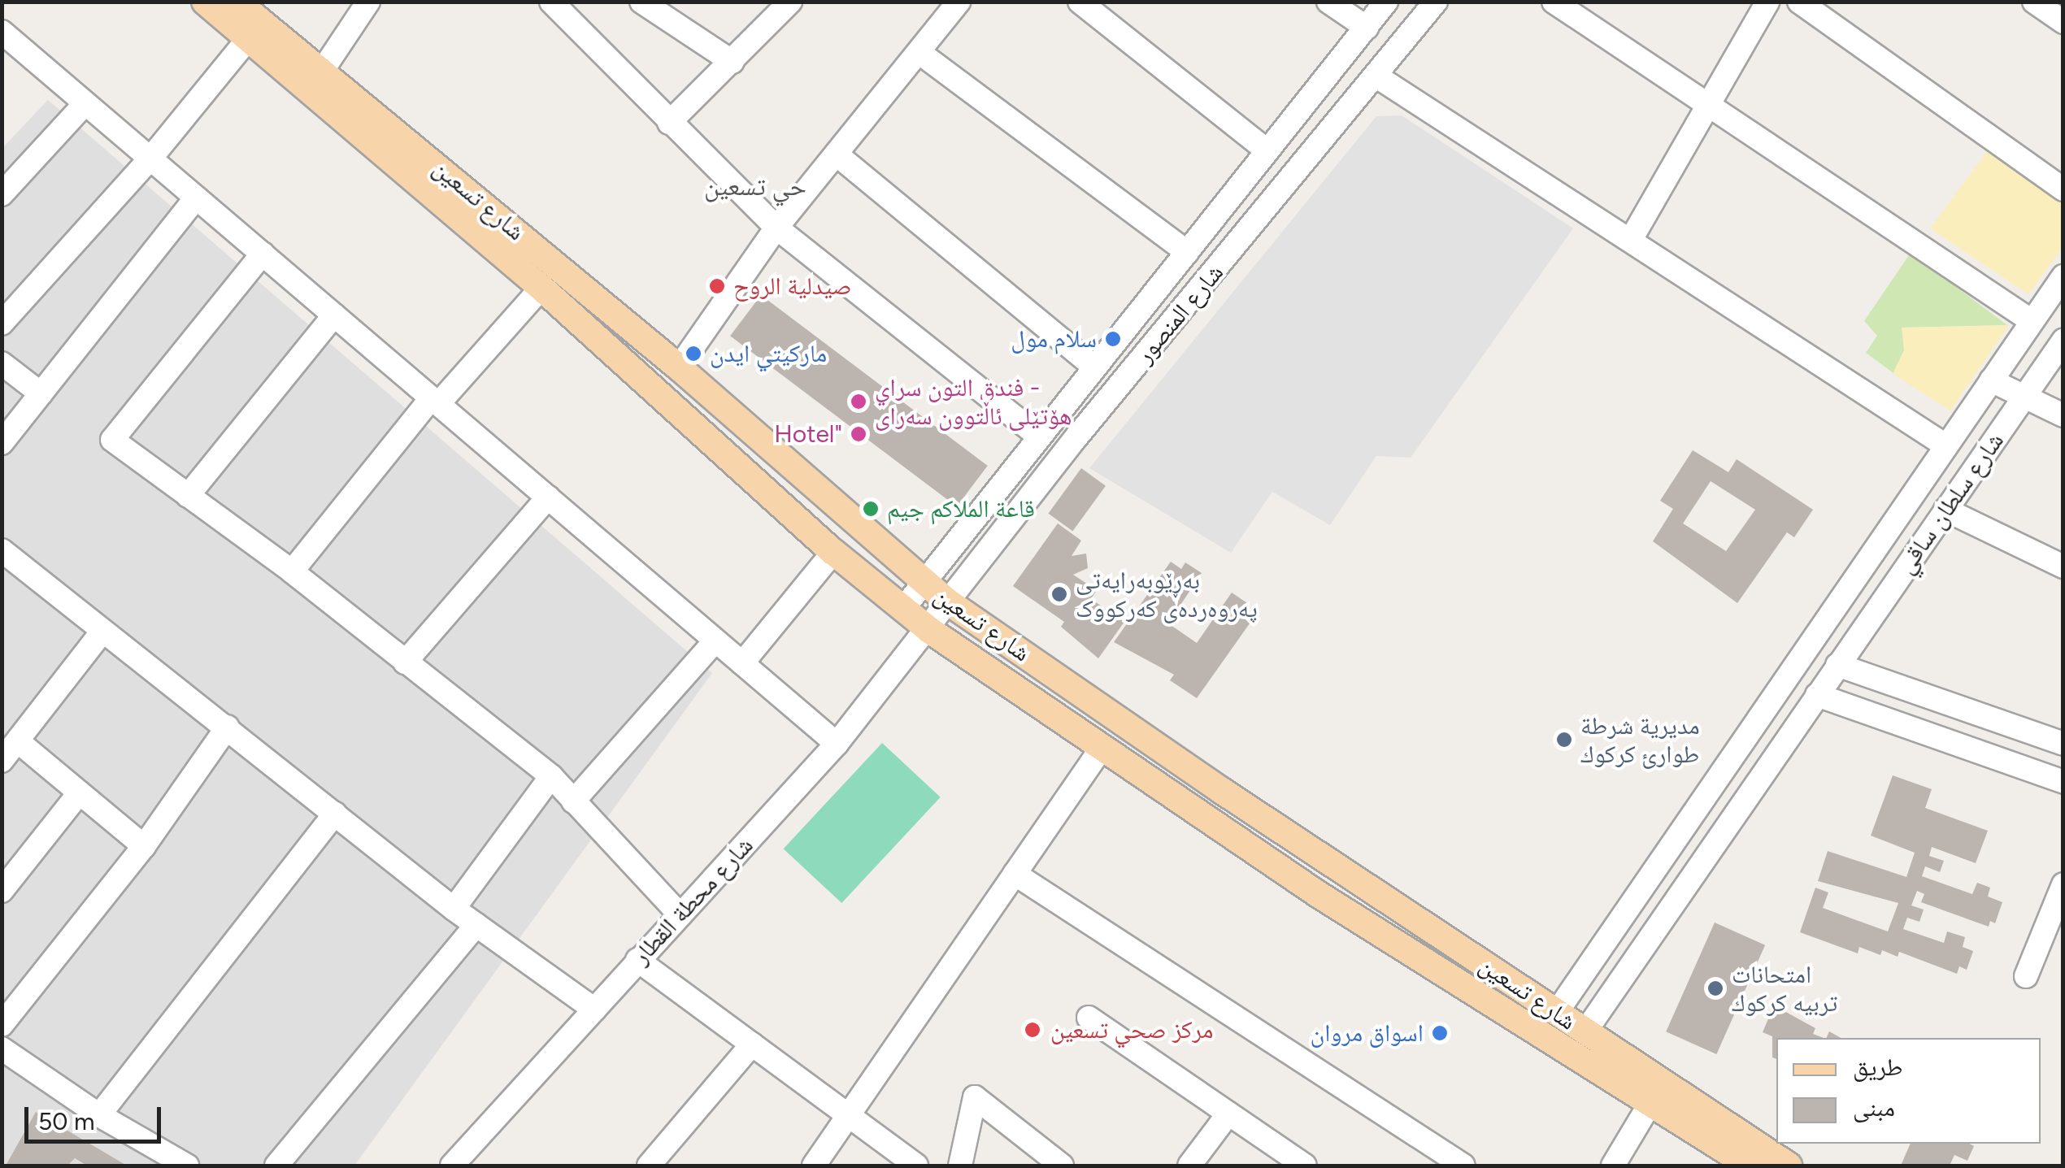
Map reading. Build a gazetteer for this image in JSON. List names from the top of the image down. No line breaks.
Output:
{"streets":{"main road":["شارع تسعين"],"street":["شارع المنصور","شارع سلطان ساقي","شارع محطة القطار"]},"crossings":[["شارع تسعين","شارع المنصور"],["شارع تسعين","شارع سلطان ساقي"],["شارع تسعين","شارع محطة القطار"],["شارع المنصور","شارع محطة القطار"]],"districts":["حي تسعين"],"places":["صيدلية الروح","سلام مول","ماركيتي ايدن","فندق التون سراي - هۆتێلی ئاڵتوون سەرای","Hotel\"","قاعة الملاكم جيم","بەڕێوبەرایەتی پەروەردەی کەرکووک","مديرية شرطة طوارئ كركوك","امتحانات تربيه كركوك","مركز صحي تسعين","اسواق مروان"],"legend":["طريق","مبنى"],"scale_bar":"50 m"}
